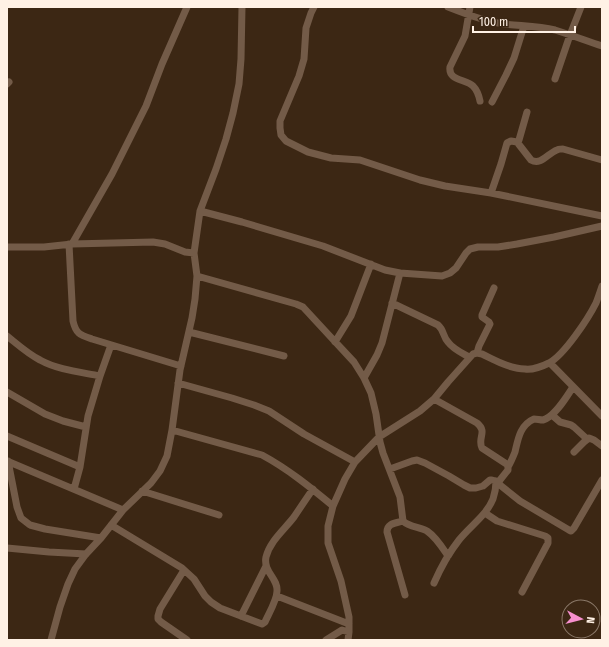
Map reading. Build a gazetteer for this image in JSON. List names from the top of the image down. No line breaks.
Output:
{"scale_bar":"100 m","north":"right"}
